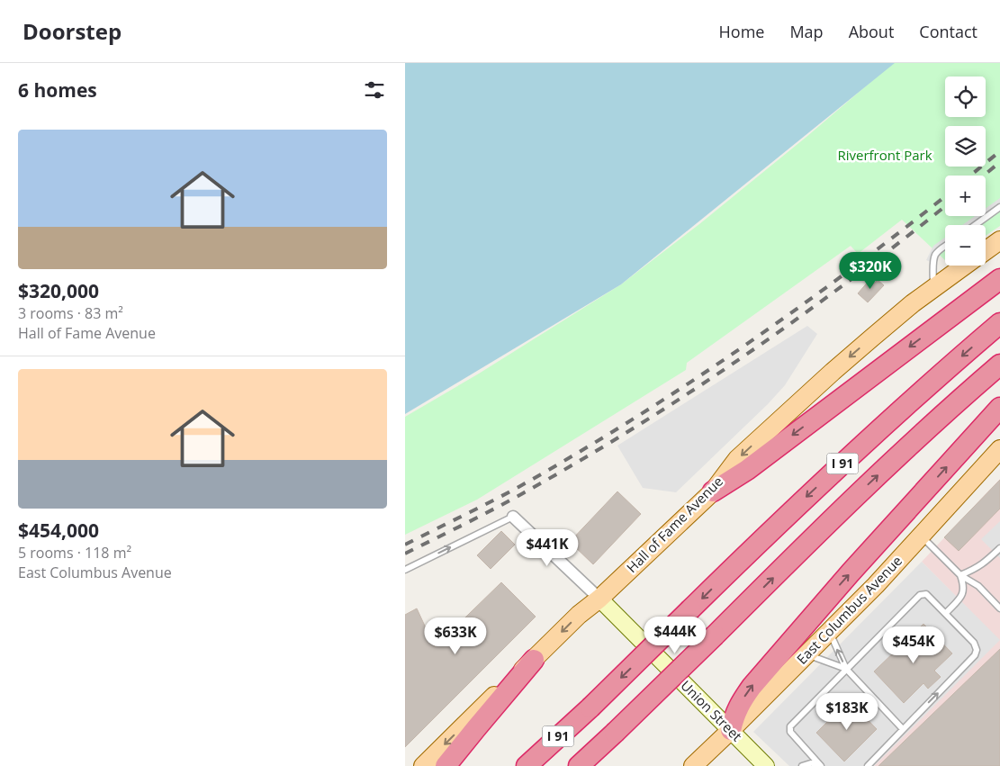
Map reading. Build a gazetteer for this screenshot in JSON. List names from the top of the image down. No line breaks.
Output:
{"streets":{"highway":["I 91"],"main road":["Hall of Fame Avenue","East Columbus Avenue"],"street":["Union Street"]},"crossings":[["Hall of Fame Avenue","Union Street"],["East Columbus Avenue","Union Street"]],"one_way":["Hall of Fame Avenue"],"parks":["Riverfront Park"],"page":{"header":"Doorstep","nav":["Home","Map","About","Contact"],"heading":"6 homes","map_buttons":["+","−"],"list":[{"name":"$320,000","note":"3 rooms · 83 m² · Hall of Fame Avenue"},{"name":"$454,000","note":"5 rooms · 118 m² · East Columbus Avenue"}],"price":["$320K","$441K","$444K","$633K","$454K","$183K"]}}
